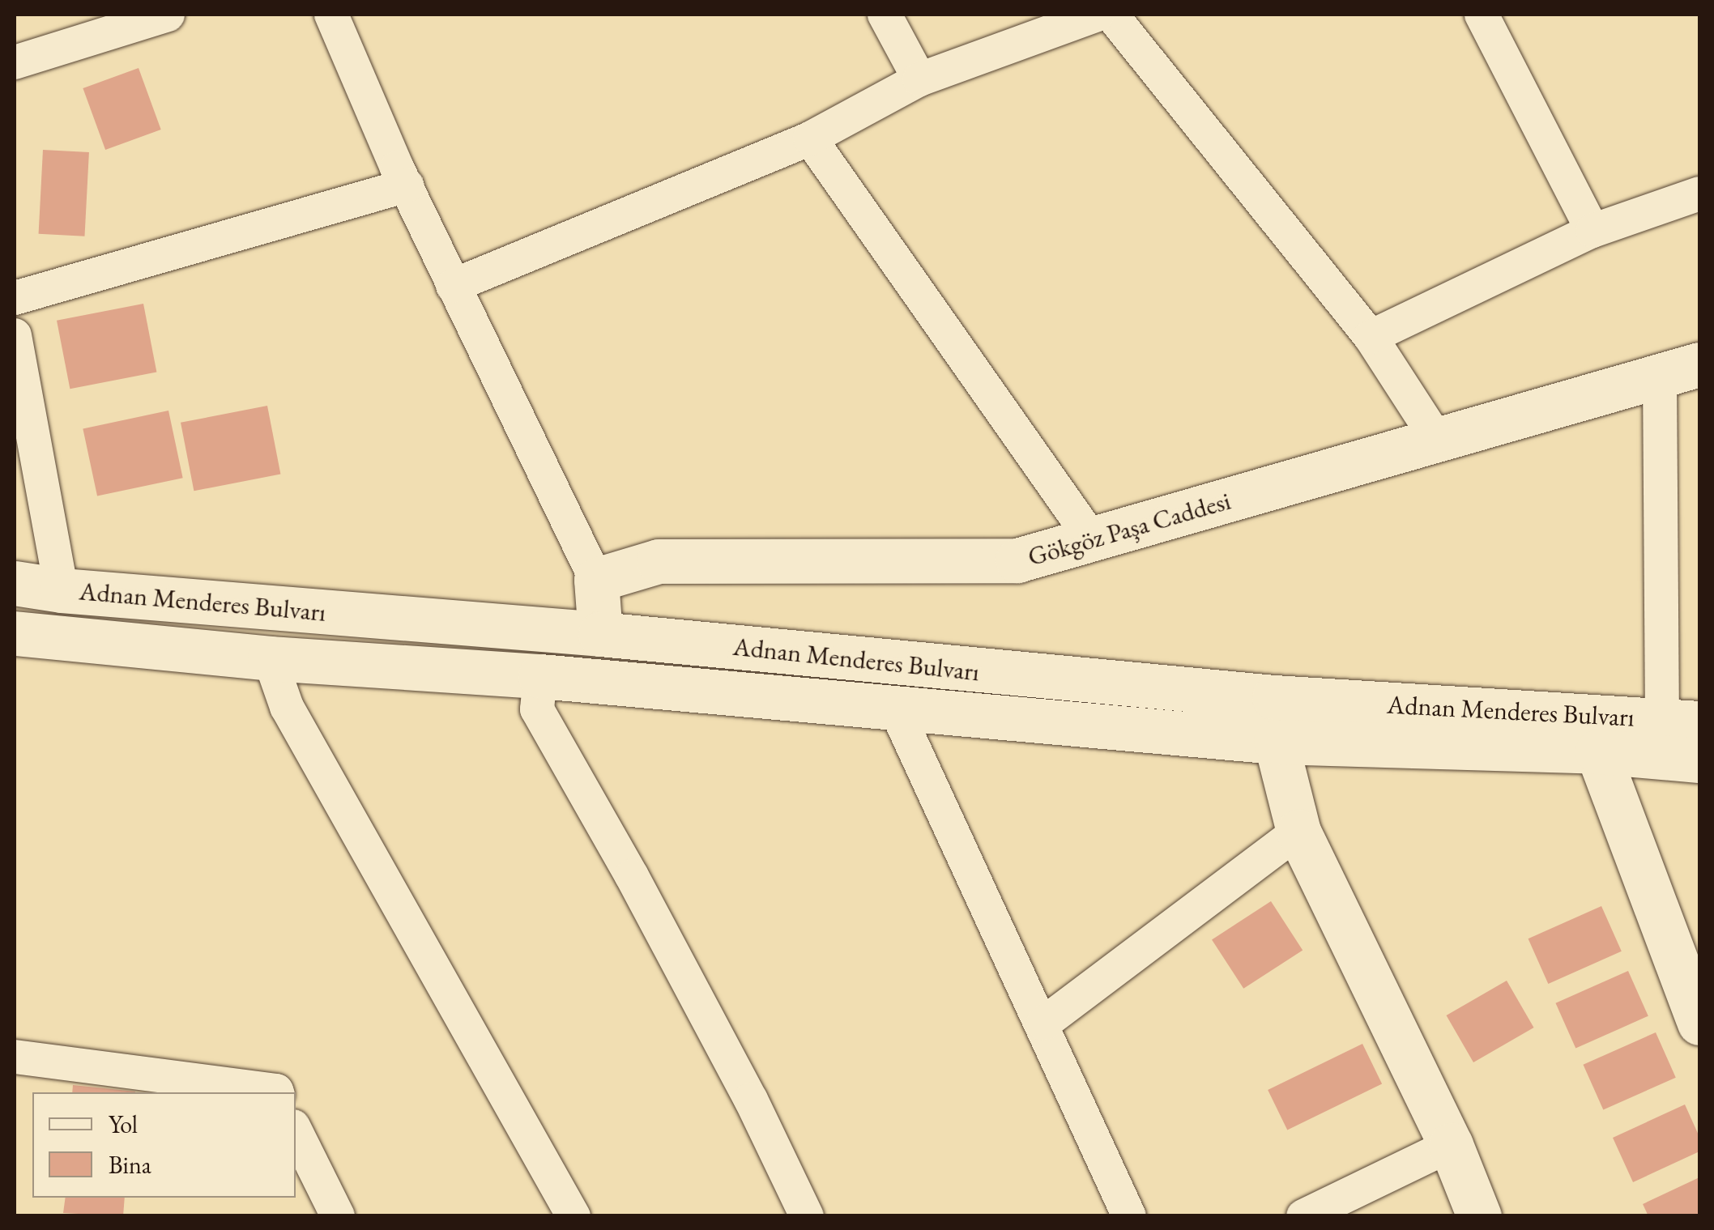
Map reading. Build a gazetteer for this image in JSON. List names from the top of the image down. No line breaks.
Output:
{"streets":{"main road":["Gökgöz Paşa Caddesi","Adnan Menderes Bulvarı"]},"legend":["Yol","Bina"]}
